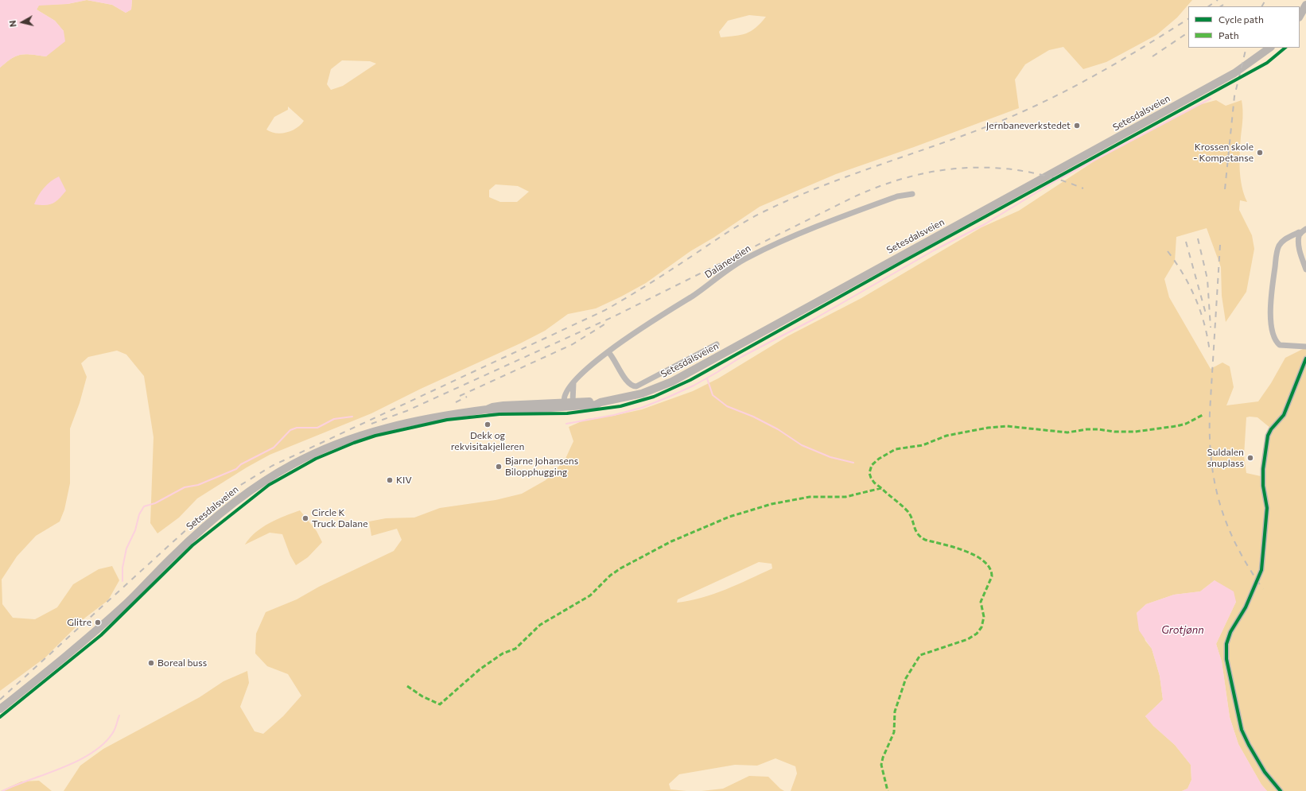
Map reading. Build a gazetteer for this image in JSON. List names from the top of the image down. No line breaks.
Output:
{"streets":{"highway":["Setesdalsveien"],"street":["Dalaneveien"]},"crossings":[["Setesdalsveien","Dalaneveien"]],"water":["Grotjønn"],"places":["Jernbaneverkstedet","Krossen skole - Kompetanse","Dekk og rekvisitakjelleren","Suldalen snuplass","Bjarne Johansens Bilopphugging","KIV","Circle K Truck Dalane","Glitre","Boreal buss"],"legend":["Cycle path","Path"],"north":"left"}
